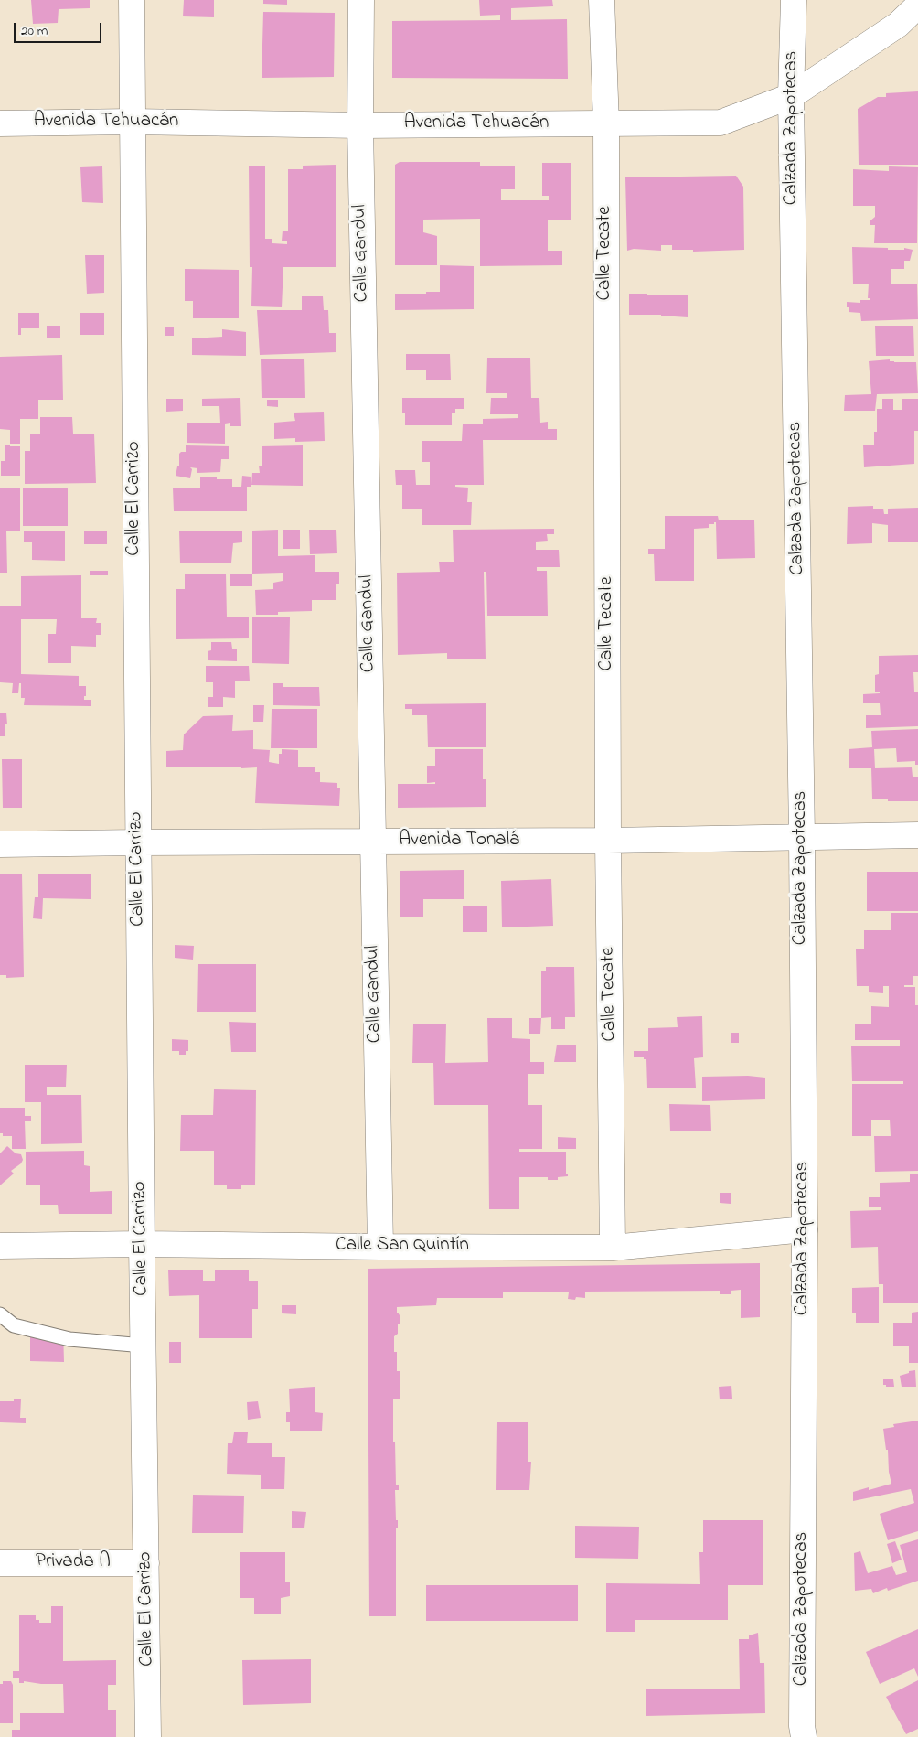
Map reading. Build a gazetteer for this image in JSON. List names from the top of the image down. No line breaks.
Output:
{"streets":{"street":["Avenida Tehuacán","Calzada Zapotecas","Calle Gandul","Calle Tecate","Calle El Carrizo","Avenida Tonalá","Calle San Quintín","Privada A"]},"crossings":[["Avenida Tehuacán","Calzada Zapotecas"],["Avenida Tehuacán","Calle Gandul"],["Avenida Tehuacán","Calle Tecate"],["Avenida Tehuacán","Calle El Carrizo"],["Calzada Zapotecas","Avenida Tonalá"],["Calzada Zapotecas","Calle San Quintín"],["Calle Gandul","Avenida Tonalá"],["Calle Gandul","Calle San Quintín"],["Calle Tecate","Avenida Tonalá"],["Calle Tecate","Calle San Quintín"],["Calle El Carrizo","Avenida Tonalá"],["Calle El Carrizo","Calle San Quintín"],["Calle El Carrizo","Privada A"]],"scale_bar":"20 m"}
